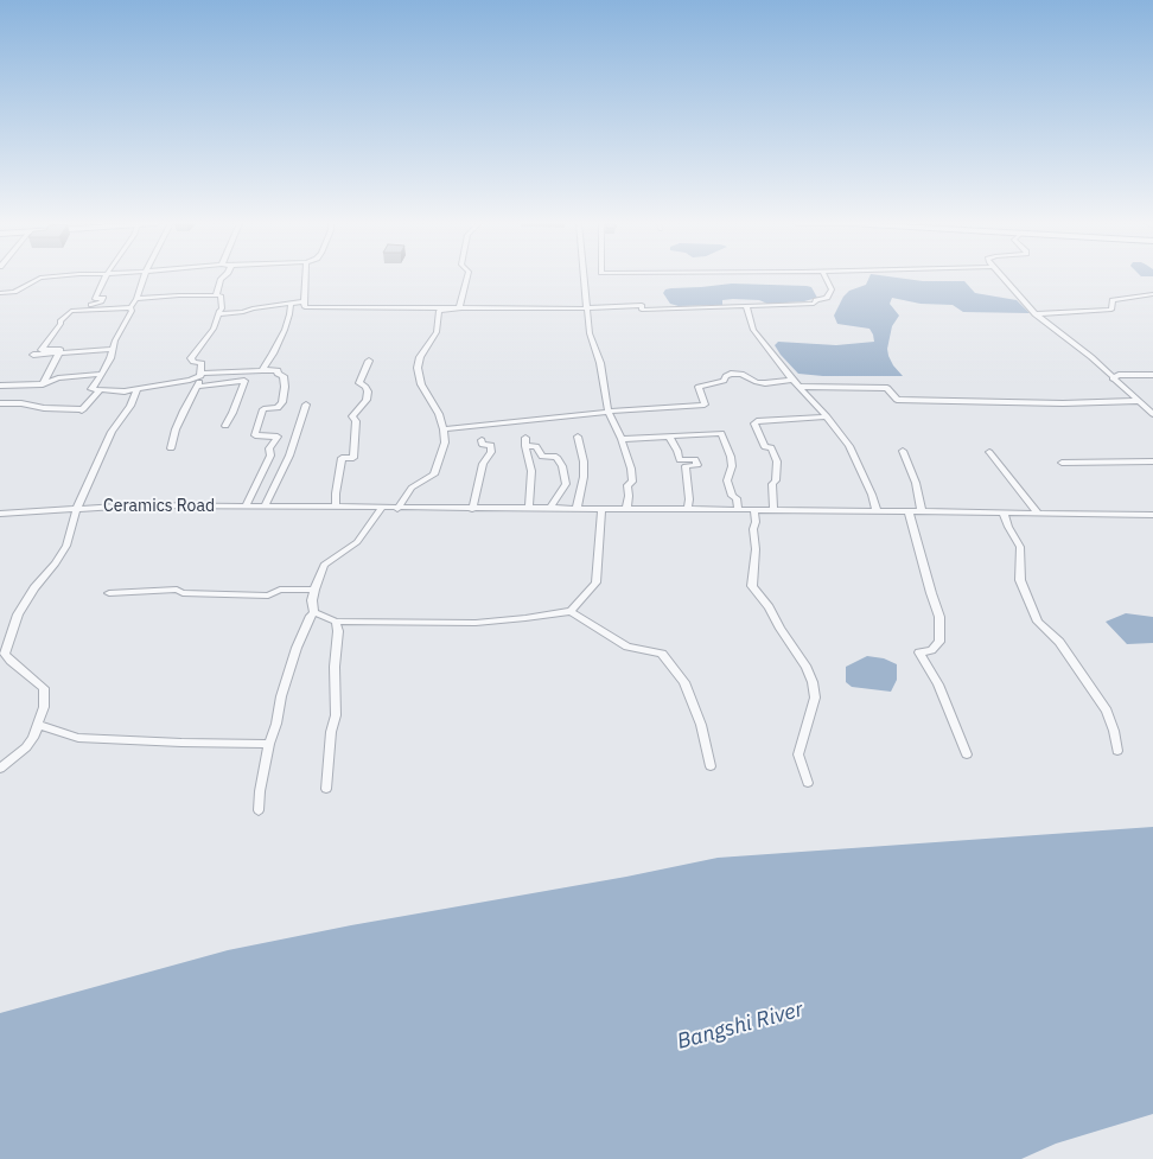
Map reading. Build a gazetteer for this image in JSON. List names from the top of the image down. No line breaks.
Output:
{"streets":{"street":["Ceramics Road"]},"water":["Bangshi River"]}
